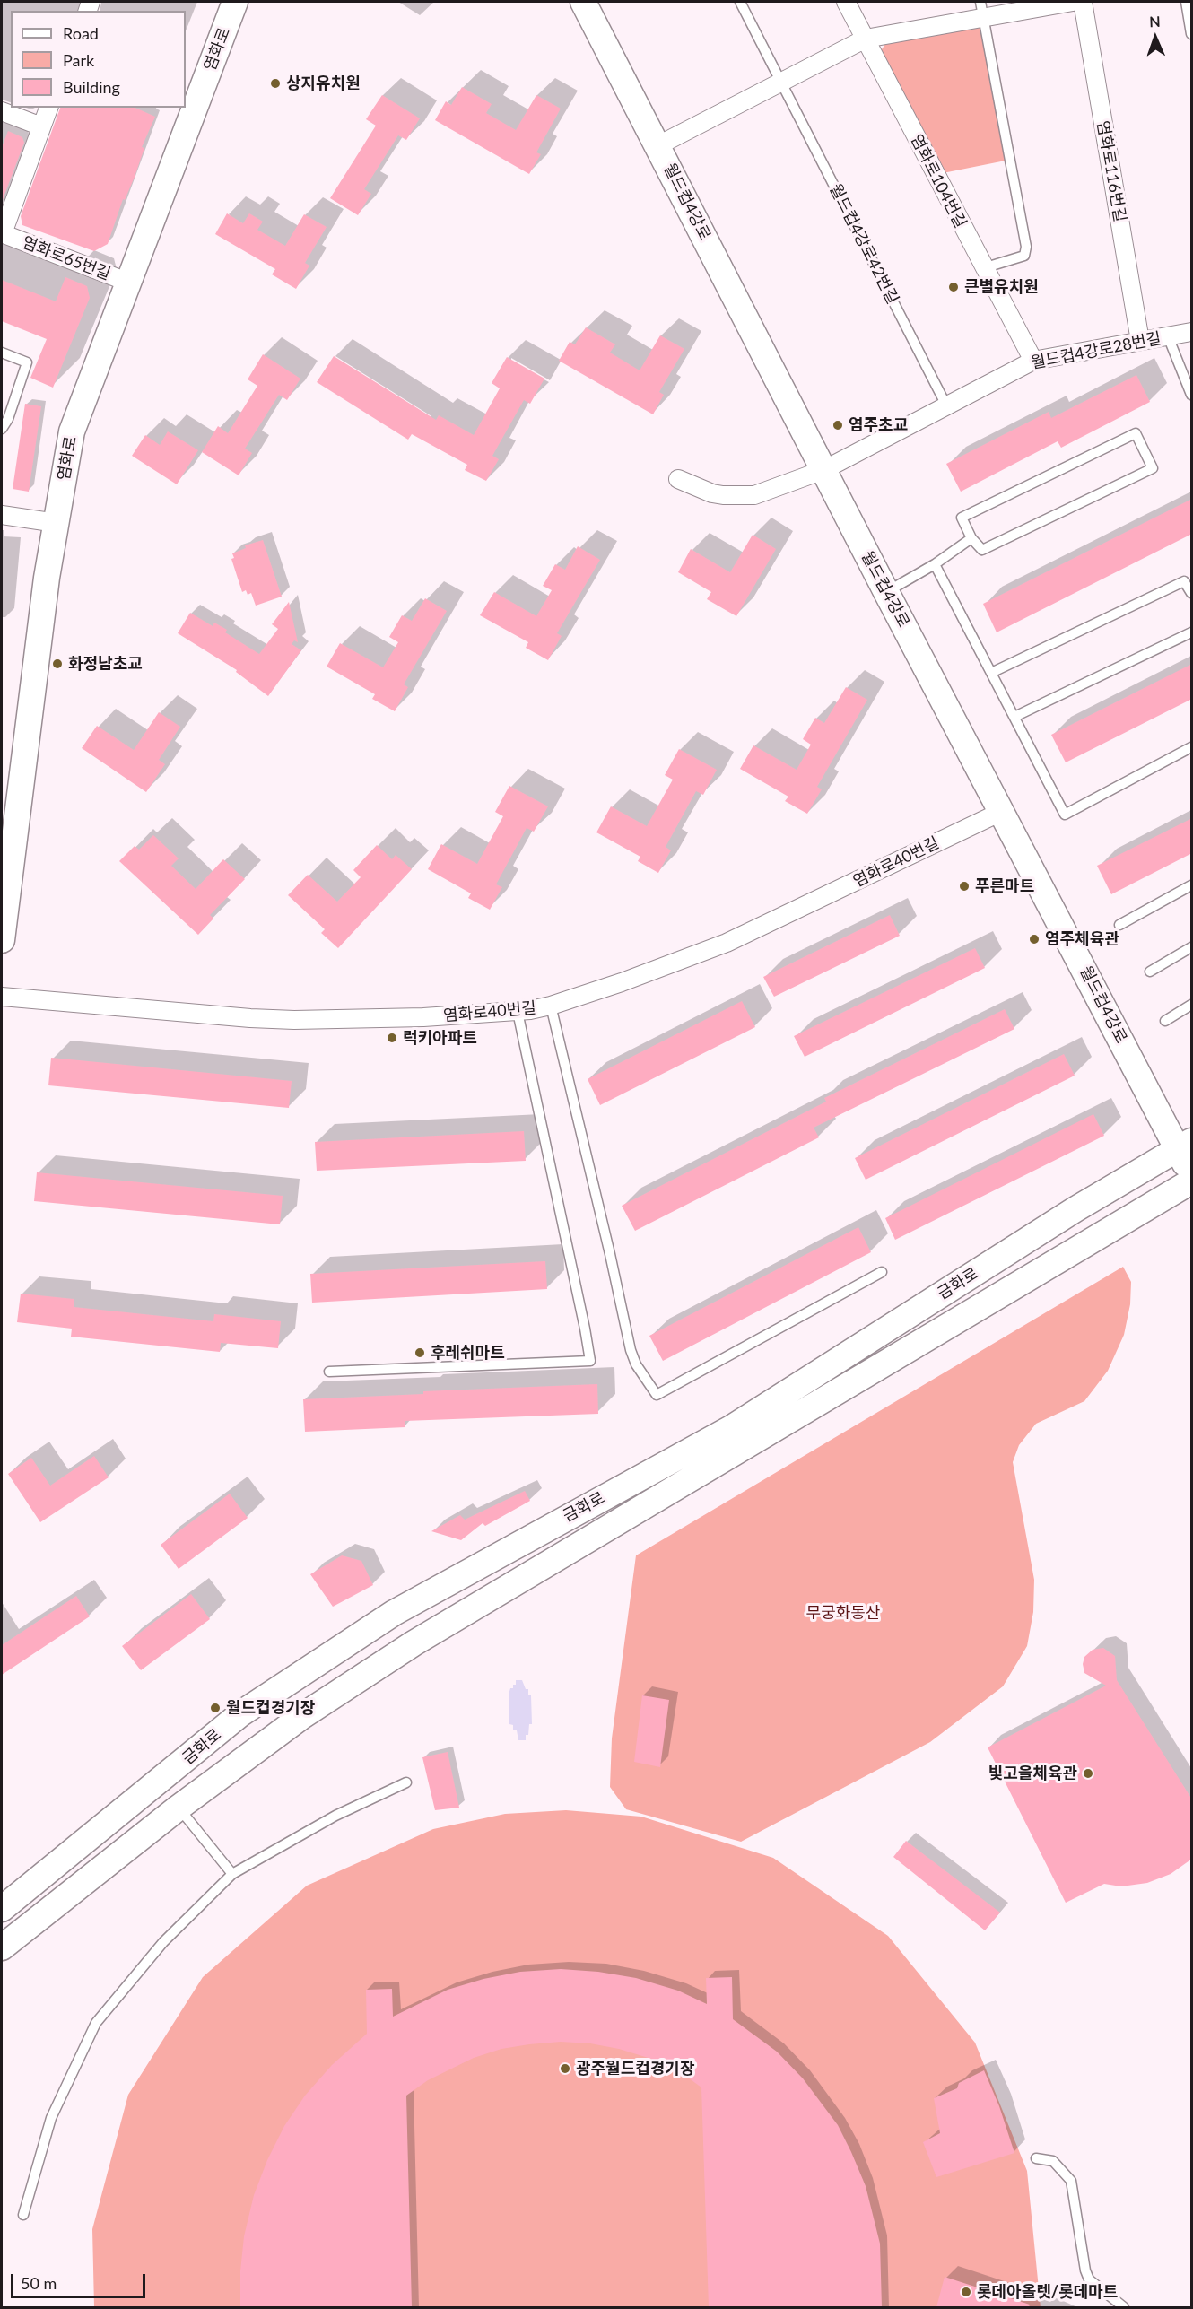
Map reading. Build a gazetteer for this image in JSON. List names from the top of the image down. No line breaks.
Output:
{"streets":{"main road":["염화로","월드컵4강로","금화로"],"street":["염화로116번길","염화로104번길","염화로65번길","월드컵4강로28번길","염화로40번길"],"lane":["월드컵4강로42번길"]},"crossings":[["염화로","염화로65번길"],["염화로116번길","월드컵4강로28번길"],["염화로104번길","월드컵4강로28번길"],["월드컵4강로","월드컵4강로28번길"],["월드컵4강로","염화로40번길"],["월드컵4강로","금화로"],["월드컵4강로42번길","월드컵4강로28번길"]],"parks":["무궁화동산"],"places":["상지유치원","큰별유치원","염주초교","화정남초교","푸른마트","염주체육관","럭키아파트","후레쉬마트","월드컵경기장","빛고을체육관","광주월드컵경기장","롯데아올렛/롯데마트"],"legend":["Road","Park","Building"],"scale_bar":"50 m","north":"top"}
